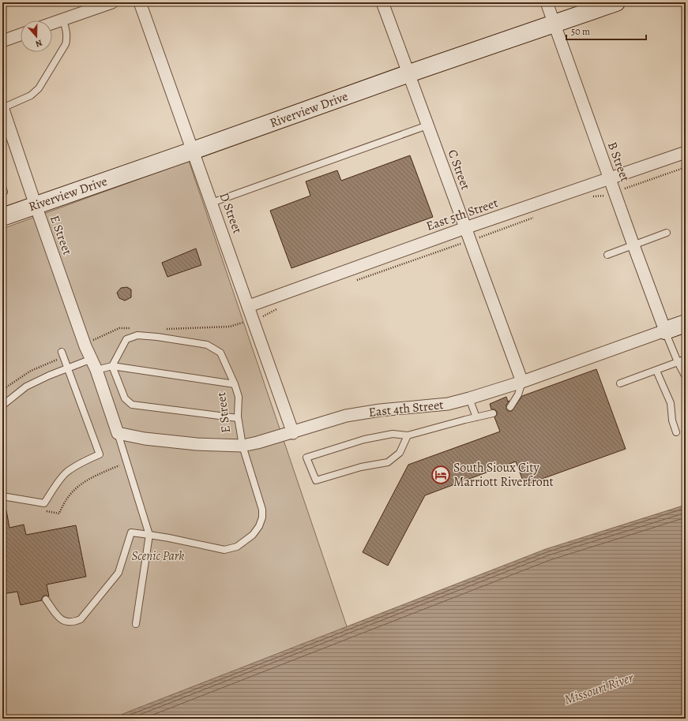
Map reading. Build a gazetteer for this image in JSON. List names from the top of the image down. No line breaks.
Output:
{"streets":{"main road":["Riverview Drive","East 4th Street"],"street":["B Street","C Street","D Street","East 5th Street","E Street"]},"crossings":[["Riverview Drive","B Street"],["Riverview Drive","C Street"],["Riverview Drive","D Street"],["Riverview Drive","E Street"],["B Street","East 5th Street"],["B Street","East 4th Street"],["C Street","East 5th Street"],["C Street","East 4th Street"],["D Street","East 5th Street"],["D Street","East 4th Street"],["E Street","East 4th Street"]],"water":["Missouri River"],"parks":["Scenic Park"],"places":{"hotel":["South Sioux City Marriott Riverfront"]},"scale_bar":"50 m","north":"bottom"}
